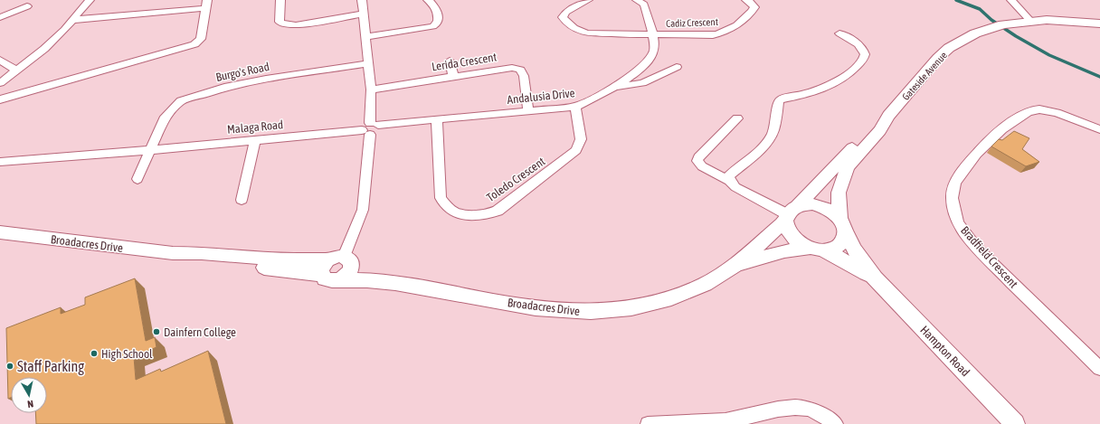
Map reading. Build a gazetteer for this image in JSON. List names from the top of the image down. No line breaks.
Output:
{"streets":{"street":["Cadiz Crescent","Lerida Crescent","Burgo's Road","Gateside Avenue","Andalusia Drive","Malaga Road","Toledo Crescent","Broadacres Drive","Bradfield Crescent","Hampton Road"]},"crossings":[["Cadiz Crescent","Andalusia Drive"],["Lerida Crescent","Andalusia Drive"],["Burgo's Road","Malaga Road"],["Gateside Avenue","Broadacres Drive"],["Gateside Avenue","Hampton Road"],["Andalusia Drive","Malaga Road"],["Andalusia Drive","Toledo Crescent"],["Broadacres Drive","Hampton Road"]],"places":["Dainfern College","High School","Staff Parking"],"north":"bottom"}
